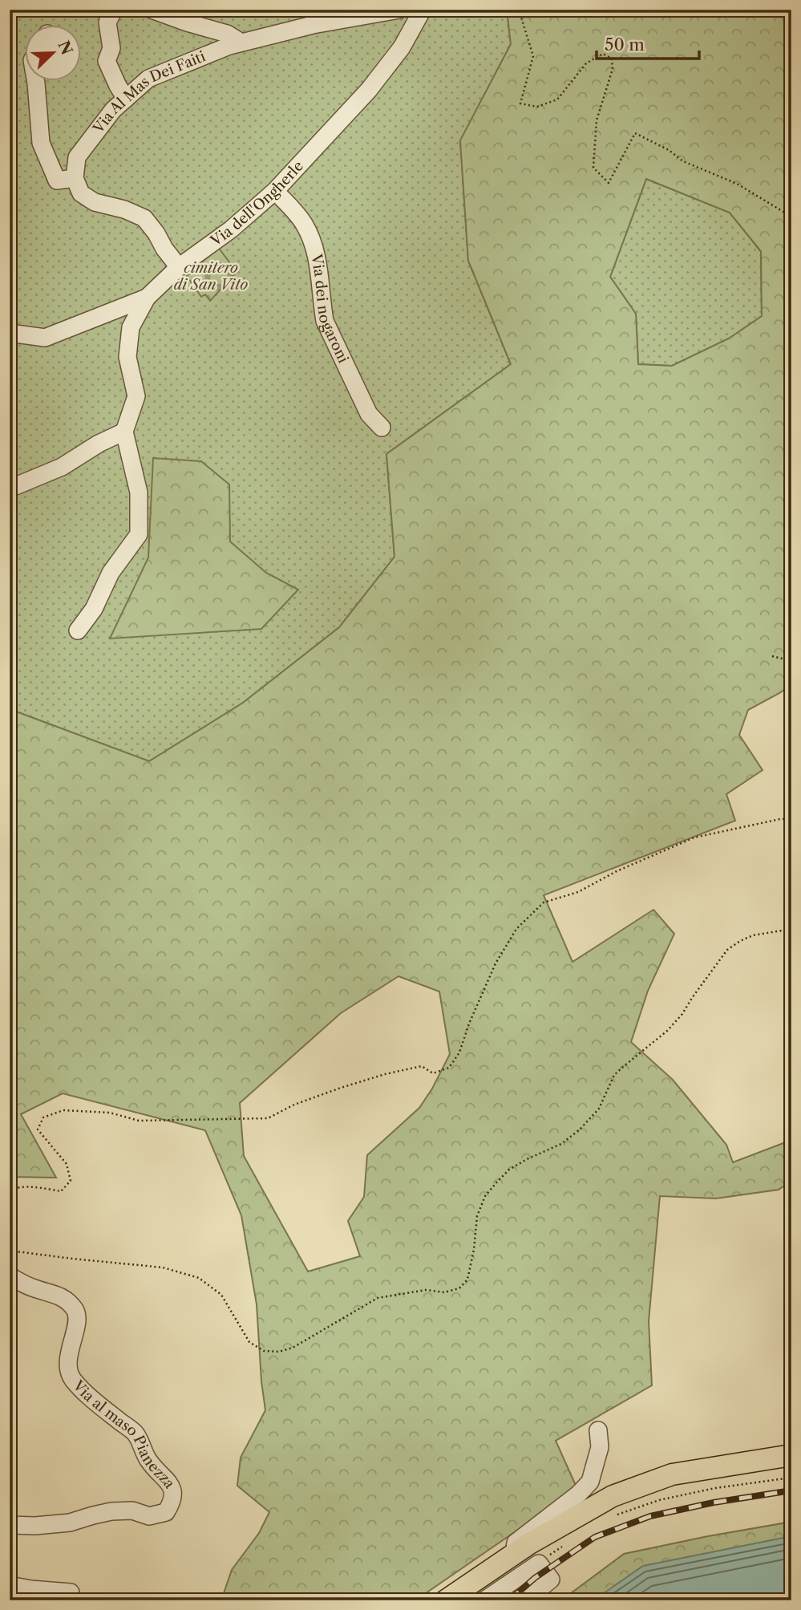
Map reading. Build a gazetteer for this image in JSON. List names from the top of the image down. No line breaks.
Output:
{"streets":{"street":["Via Al Mas Dei Faiti","Via dell'Ongherle","Via dei nogaroni","Via al maso Pianezza"]},"crossings":[["Via dell'Ongherle","Via dei nogaroni"]],"parks":["cimitero di San Vito"],"scale_bar":"50 m","north":"top right"}
